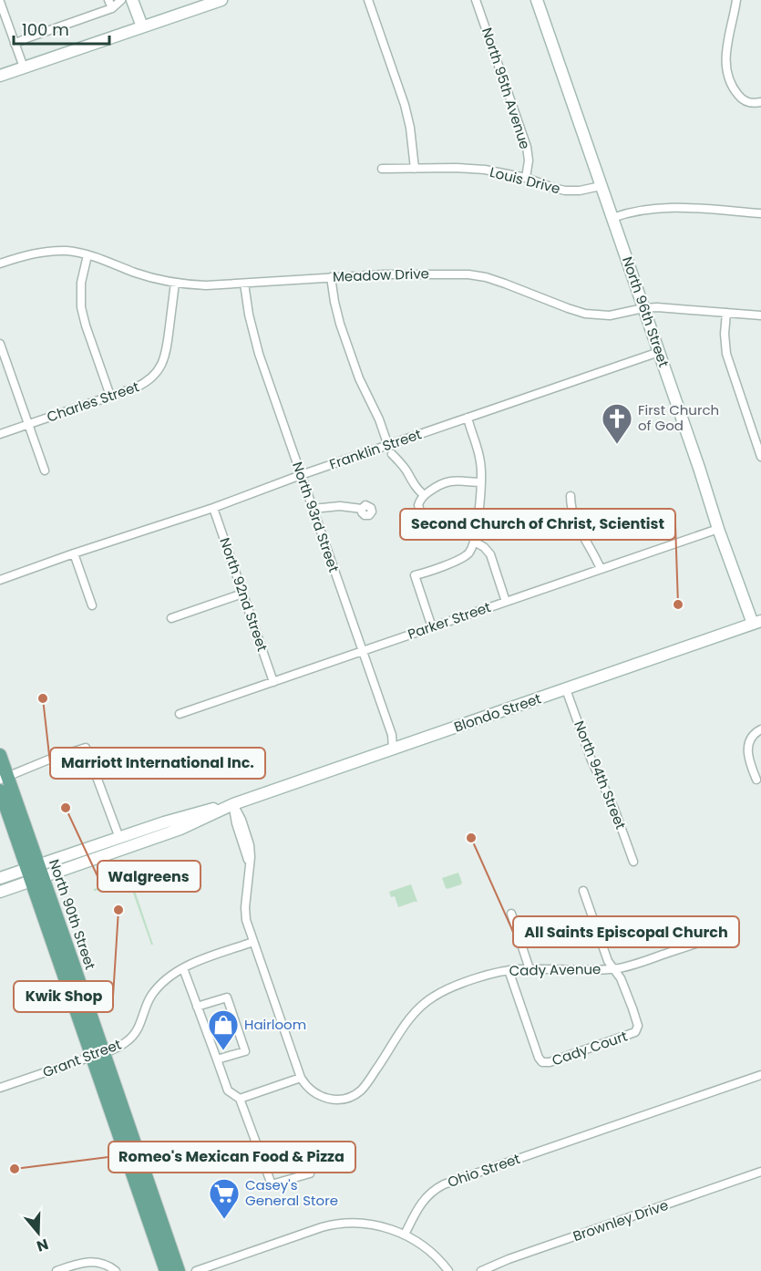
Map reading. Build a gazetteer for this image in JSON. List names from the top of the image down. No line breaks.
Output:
{"streets":{"main road":["North 96th Street","Blondo Street","North 90th Street"],"street":["North 95th Avenue","Louis Drive","Meadow Drive","Charles Street","Franklin Street","North 93rd Street","North 92nd Street","Parker Street","North 94th Street","Cady Avenue","Cady Court","Grant Street","Ohio Street","Brownley Drive"]},"crossings":[["North 95th Avenue","Louis Drive"],["Louis Drive","North 96th Street"],["Meadow Drive","North 96th Street"],["Meadow Drive","Charles Street"],["Meadow Drive","North 93rd Street"],["North 96th Street","Franklin Street"],["North 96th Street","Parker Street"],["North 96th Street","Blondo Street"],["Franklin Street","North 93rd Street"],["Franklin Street","North 92nd Street"],["North 93rd Street","Parker Street"],["North 93rd Street","Blondo Street"],["North 92nd Street","Parker Street"],["Blondo Street","North 94th Street"],["Blondo Street","North 90th Street"],["North 90th Street","Grant Street"],["Cady Avenue","Cady Court"]],"places":{"church":["First Church of God"],"other":["Second Church of Christ, Scientist","Marriott International Inc.","Walgreens","All Saints Episcopal Church","Kwik Shop","Romeo's Mexican Food & Pizza"],"shop":["Hairloom"],"supermarket":["Casey's General Store"]},"scale_bar":"100 m","north":"bottom"}
